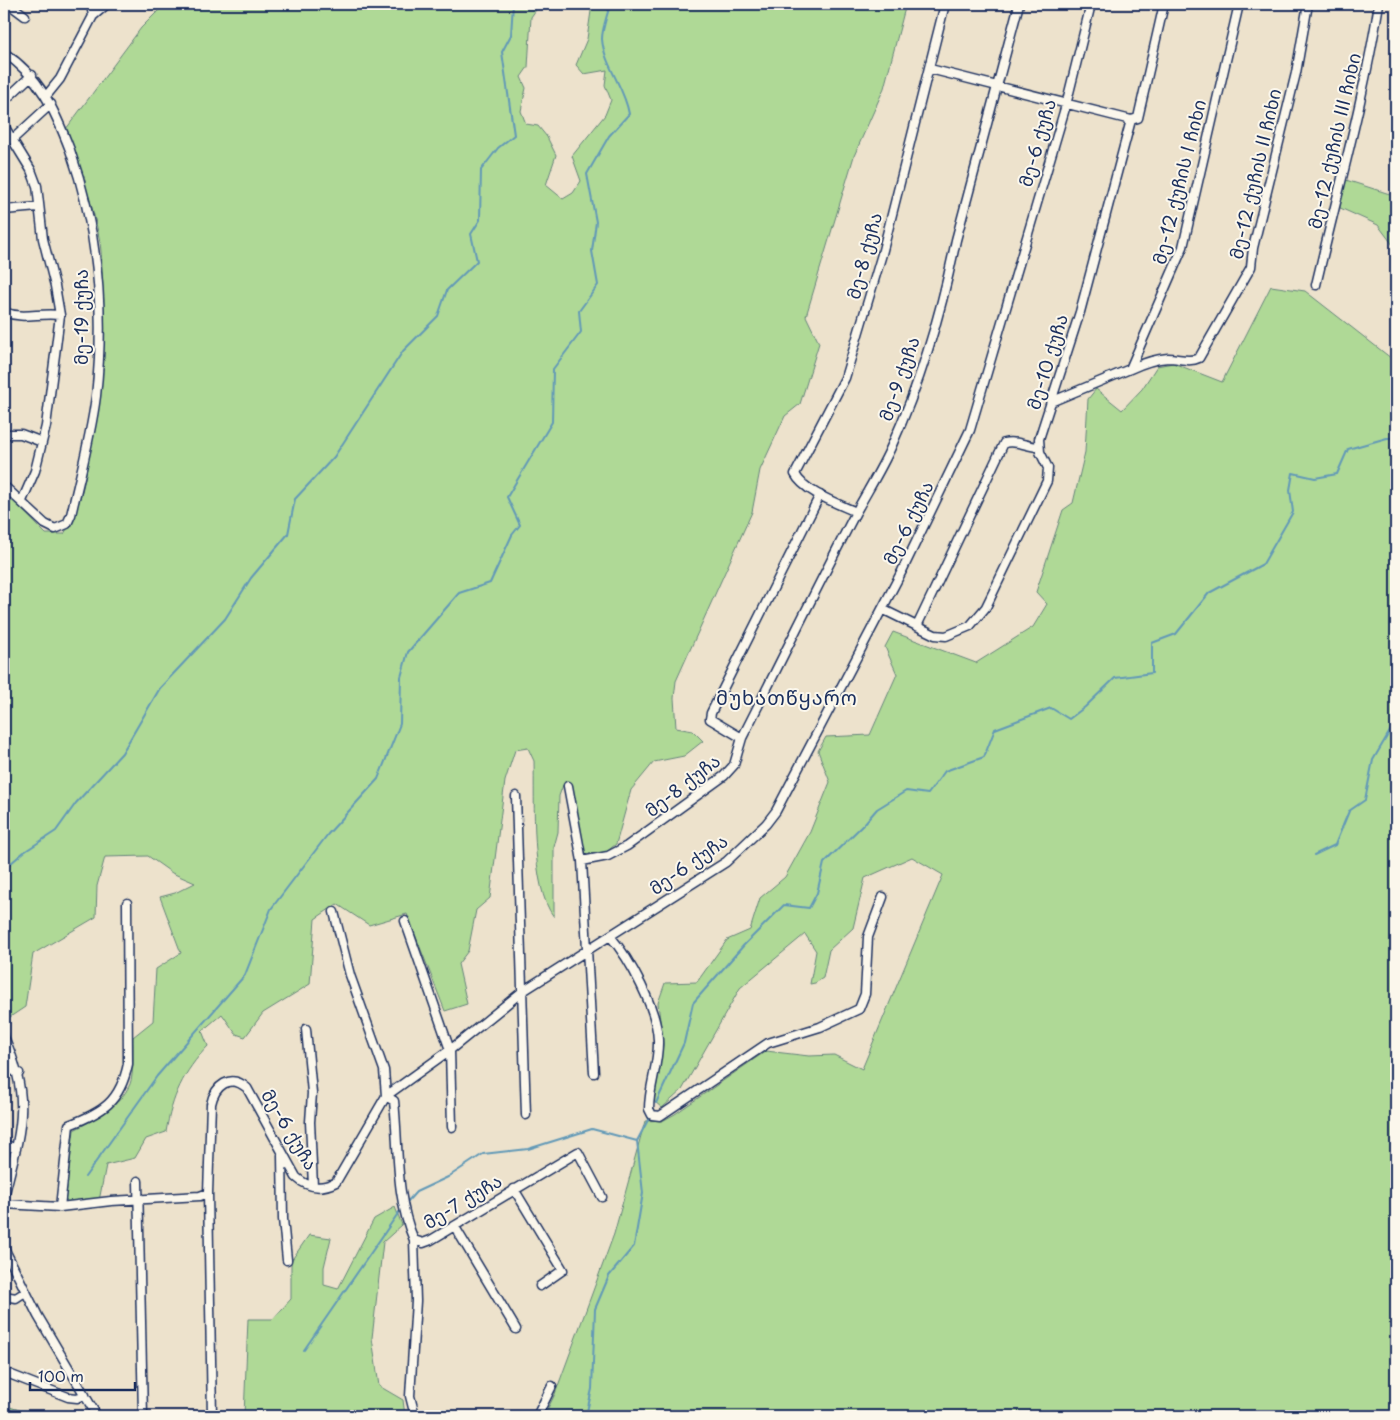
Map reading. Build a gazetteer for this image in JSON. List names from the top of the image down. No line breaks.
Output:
{"streets":{"street":["მე-12 ქუჩის III ჩიხი","მე-6 ქუჩა","მე-12 ქუჩის II ჩიხი","მე-12 ქუჩის I ჩიხი","მე-8 ქუჩა","მე-19 ქუჩა","მე-10 ქუჩა","მე-9 ქუჩა","მე-7 ქუჩა"]},"crossings":[["მე-6 ქუჩა","მე-7 ქუჩა"],["მე-12 ქუჩის II ჩიხი","მე-12 ქუჩის I ჩიხი"],["მე-8 ქუჩა","მე-9 ქუჩა"]],"districts":["მუხათწყარო"],"scale_bar":"100 m"}
